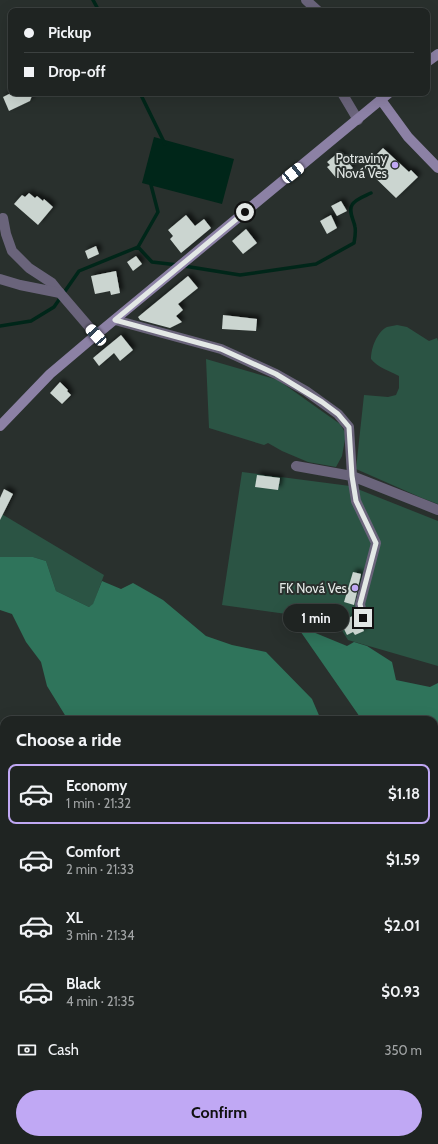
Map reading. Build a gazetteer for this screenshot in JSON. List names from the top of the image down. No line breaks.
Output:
{"places":["Potraviny Nová Ves","FK Nová Ves"],"page":{"banner":["Pickup","Drop-off"],"bubble":"1 min","heading":"Choose a ride","list":[{"name":"Economy","note":"1 min · 21:32","value":"$1.18"},{"name":"Comfort","note":"2 min · 21:33","value":"$1.59"},{"name":"XL","note":"3 min · 21:34","value":"$2.01"},{"name":"Black","note":"4 min · 21:35","value":"$0.93"}],"pay":["Cash","350 m"],"buttons":"Confirm"}}
